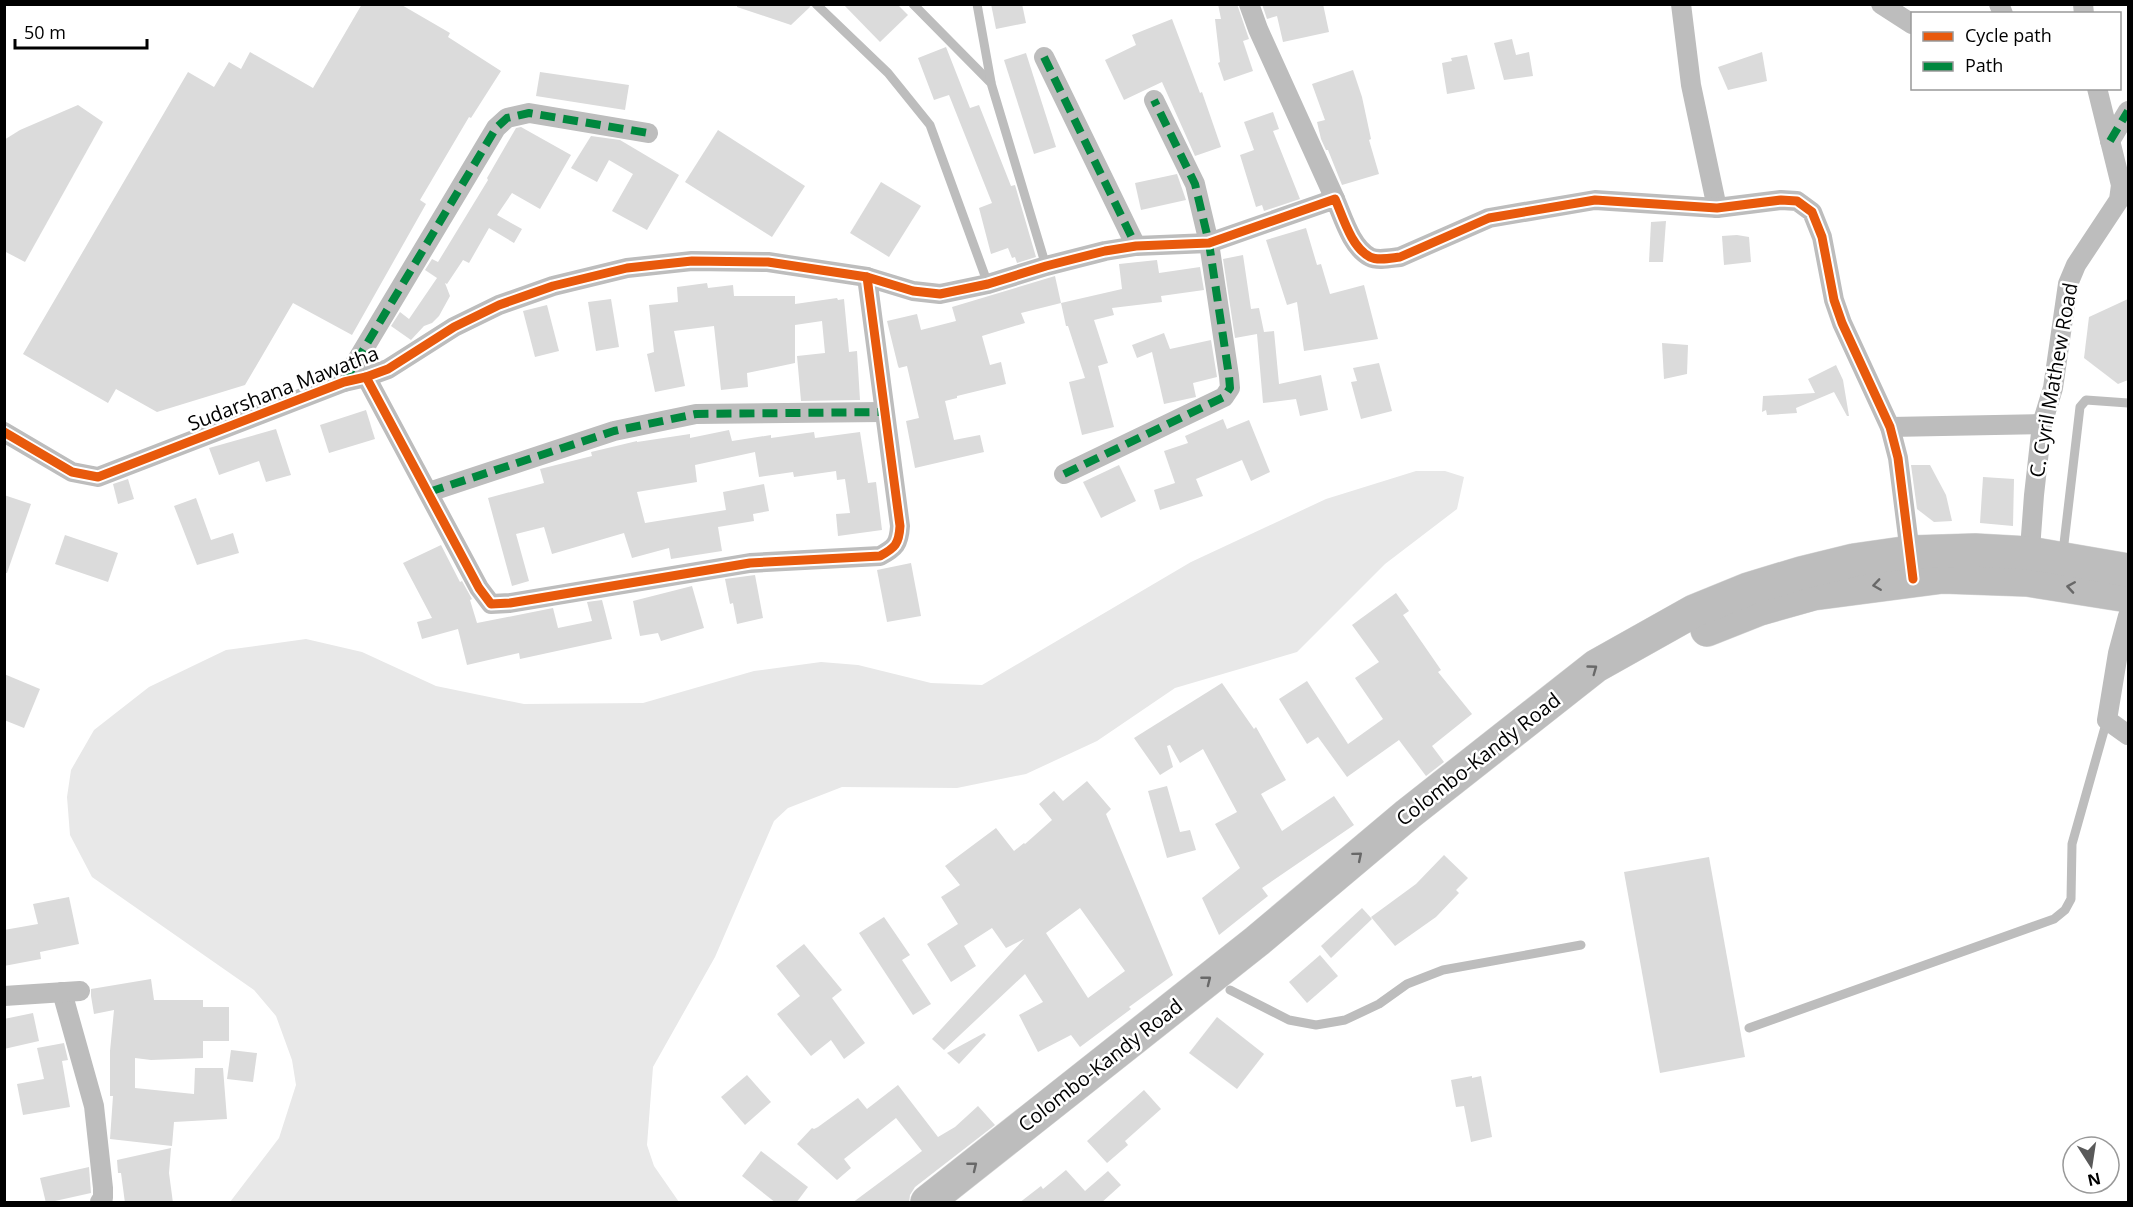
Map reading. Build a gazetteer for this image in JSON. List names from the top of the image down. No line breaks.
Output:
{"streets":{"highway":["Colombo-Kandy Road"],"street":["C. Cyril Mathew Road","Sudarshana Mawatha"]},"crossings":[["C. Cyril Mathew Road","Colombo-Kandy Road"]],"legend":["Cycle path","Path"],"scale_bar":"50 m","north":"bottom"}
